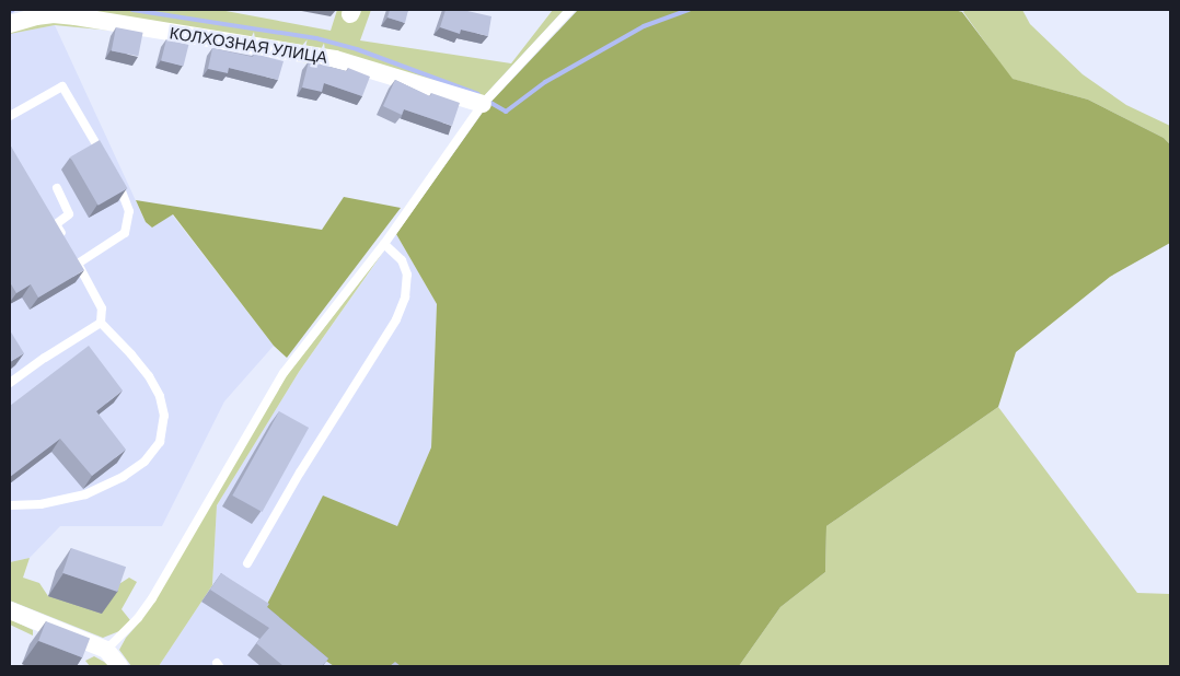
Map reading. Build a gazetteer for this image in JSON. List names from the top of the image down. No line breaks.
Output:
{"streets":{"street":["КОЛХОЗНАЯ УЛИЦА"]}}
